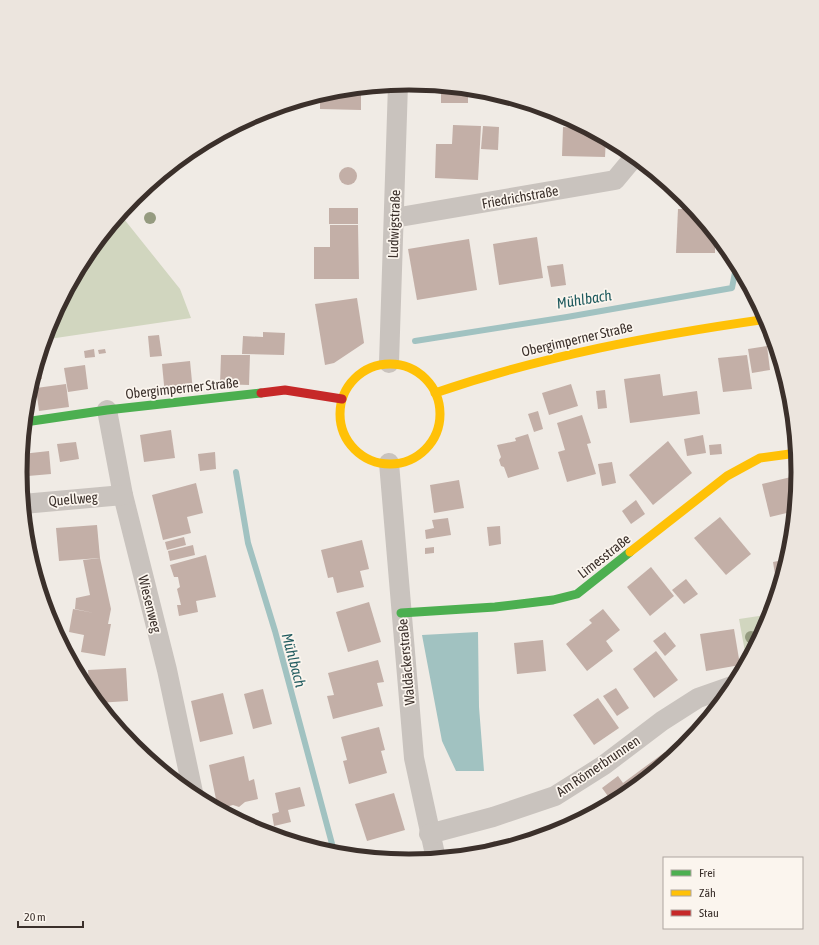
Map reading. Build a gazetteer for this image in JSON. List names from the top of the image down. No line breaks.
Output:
{"streets":{"street":["Friedrichstraße","Ludwigstraße","Obergimperner Straße","Quellweg","Limesstraße","Wiesenweg","Waldäckerstraße","Am Römerbrunnen"]},"crossings":[["Friedrichstraße","Ludwigstraße"],["Ludwigstraße","Obergimperner Straße"],["Ludwigstraße","Waldäckerstraße"],["Obergimperner Straße","Wiesenweg"],["Obergimperner Straße","Waldäckerstraße"],["Quellweg","Wiesenweg"],["Limesstraße","Waldäckerstraße"],["Waldäckerstraße","Am Römerbrunnen"]],"water":["Mühlbach"],"legend":["Frei","Zäh","Stau"],"scale_bar":"20 m"}
